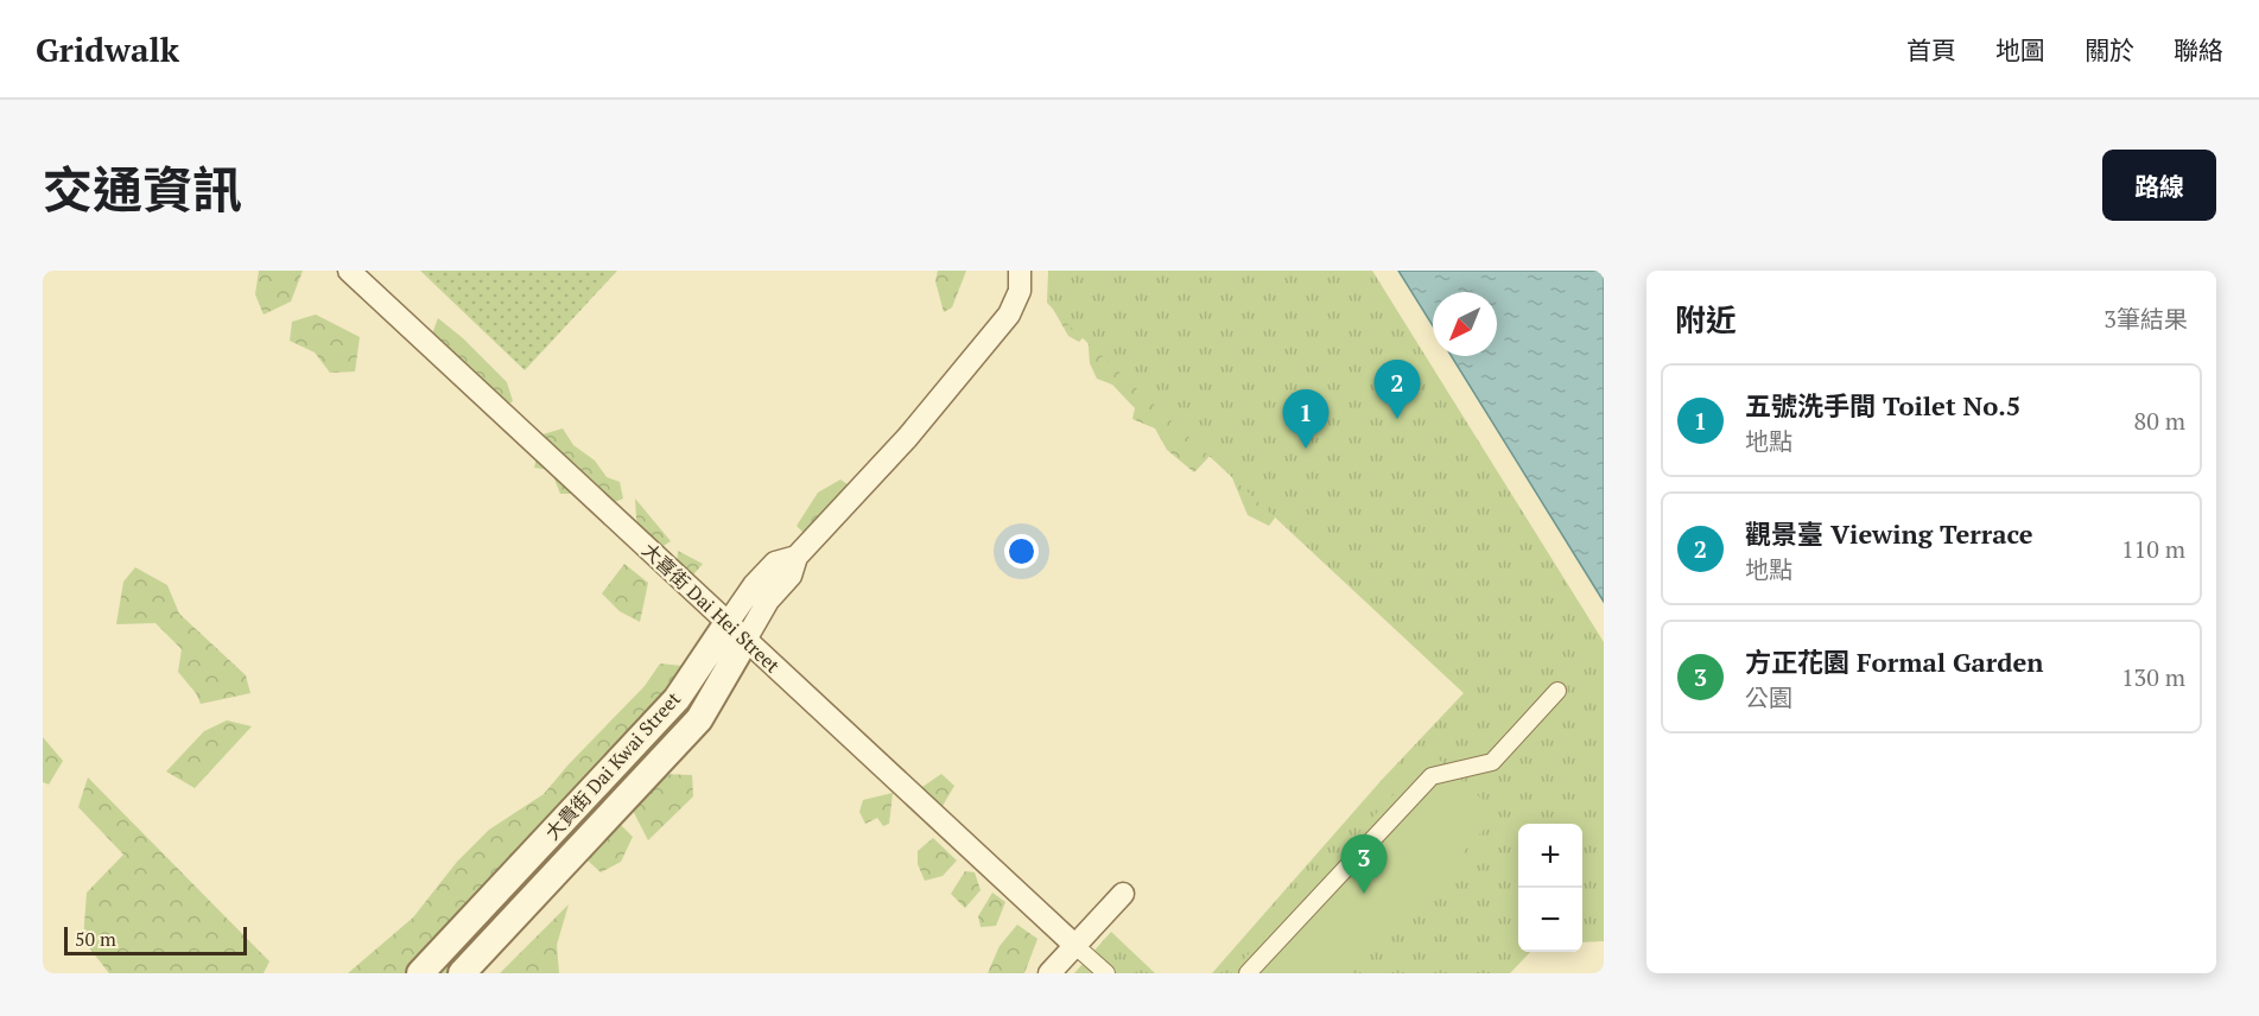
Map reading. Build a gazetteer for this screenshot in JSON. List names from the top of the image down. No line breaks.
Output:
{"streets":{"street":["大喜街 Dai Hei Street","大貴街 Dai Kwai Street"]},"crossings":[["大喜街 Dai Hei Street","大貴街 Dai Kwai Street"]],"scale_bar":"50 m","north":"bottom left","page":{"header":"Gridwalk","nav":["首頁","地圖","關於","聯絡"],"title":"交通資訊","buttons":"路線","heading":["附近","3筆結果"],"pins":["2","1","3"],"list":[{"mark":"1","name":"五號洗手間 Toilet No.5","note":"地點","value":"80 m"},{"mark":"2","name":"觀景臺 Viewing Terrace","note":"地點","value":"110 m"},{"mark":"3","name":"方正花園 Formal Garden","note":"公園","value":"130 m"}],"map_buttons":["+","−"],"scale":"50 m"}}
